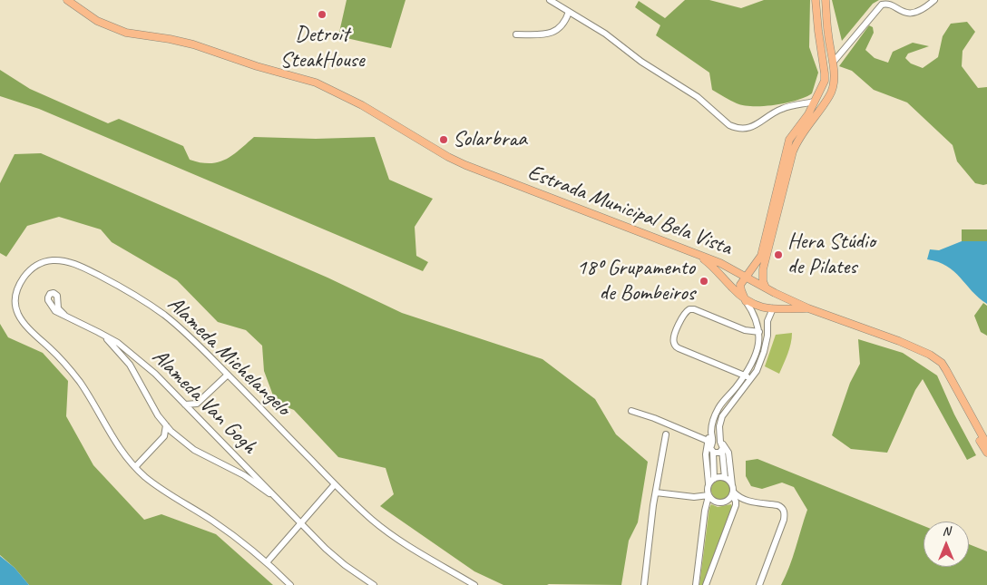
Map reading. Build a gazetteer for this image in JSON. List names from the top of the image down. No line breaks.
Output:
{"streets":{"main road":["Estrada Municipal Bela Vista"],"street":["Alameda Michelangelo","Alameda Van Gogh"]},"places":["Detroit SteakHouse","Solarbraa","Hera Stúdio de Pilates","18º Grupamento de Bombeiros"],"north":"top"}
